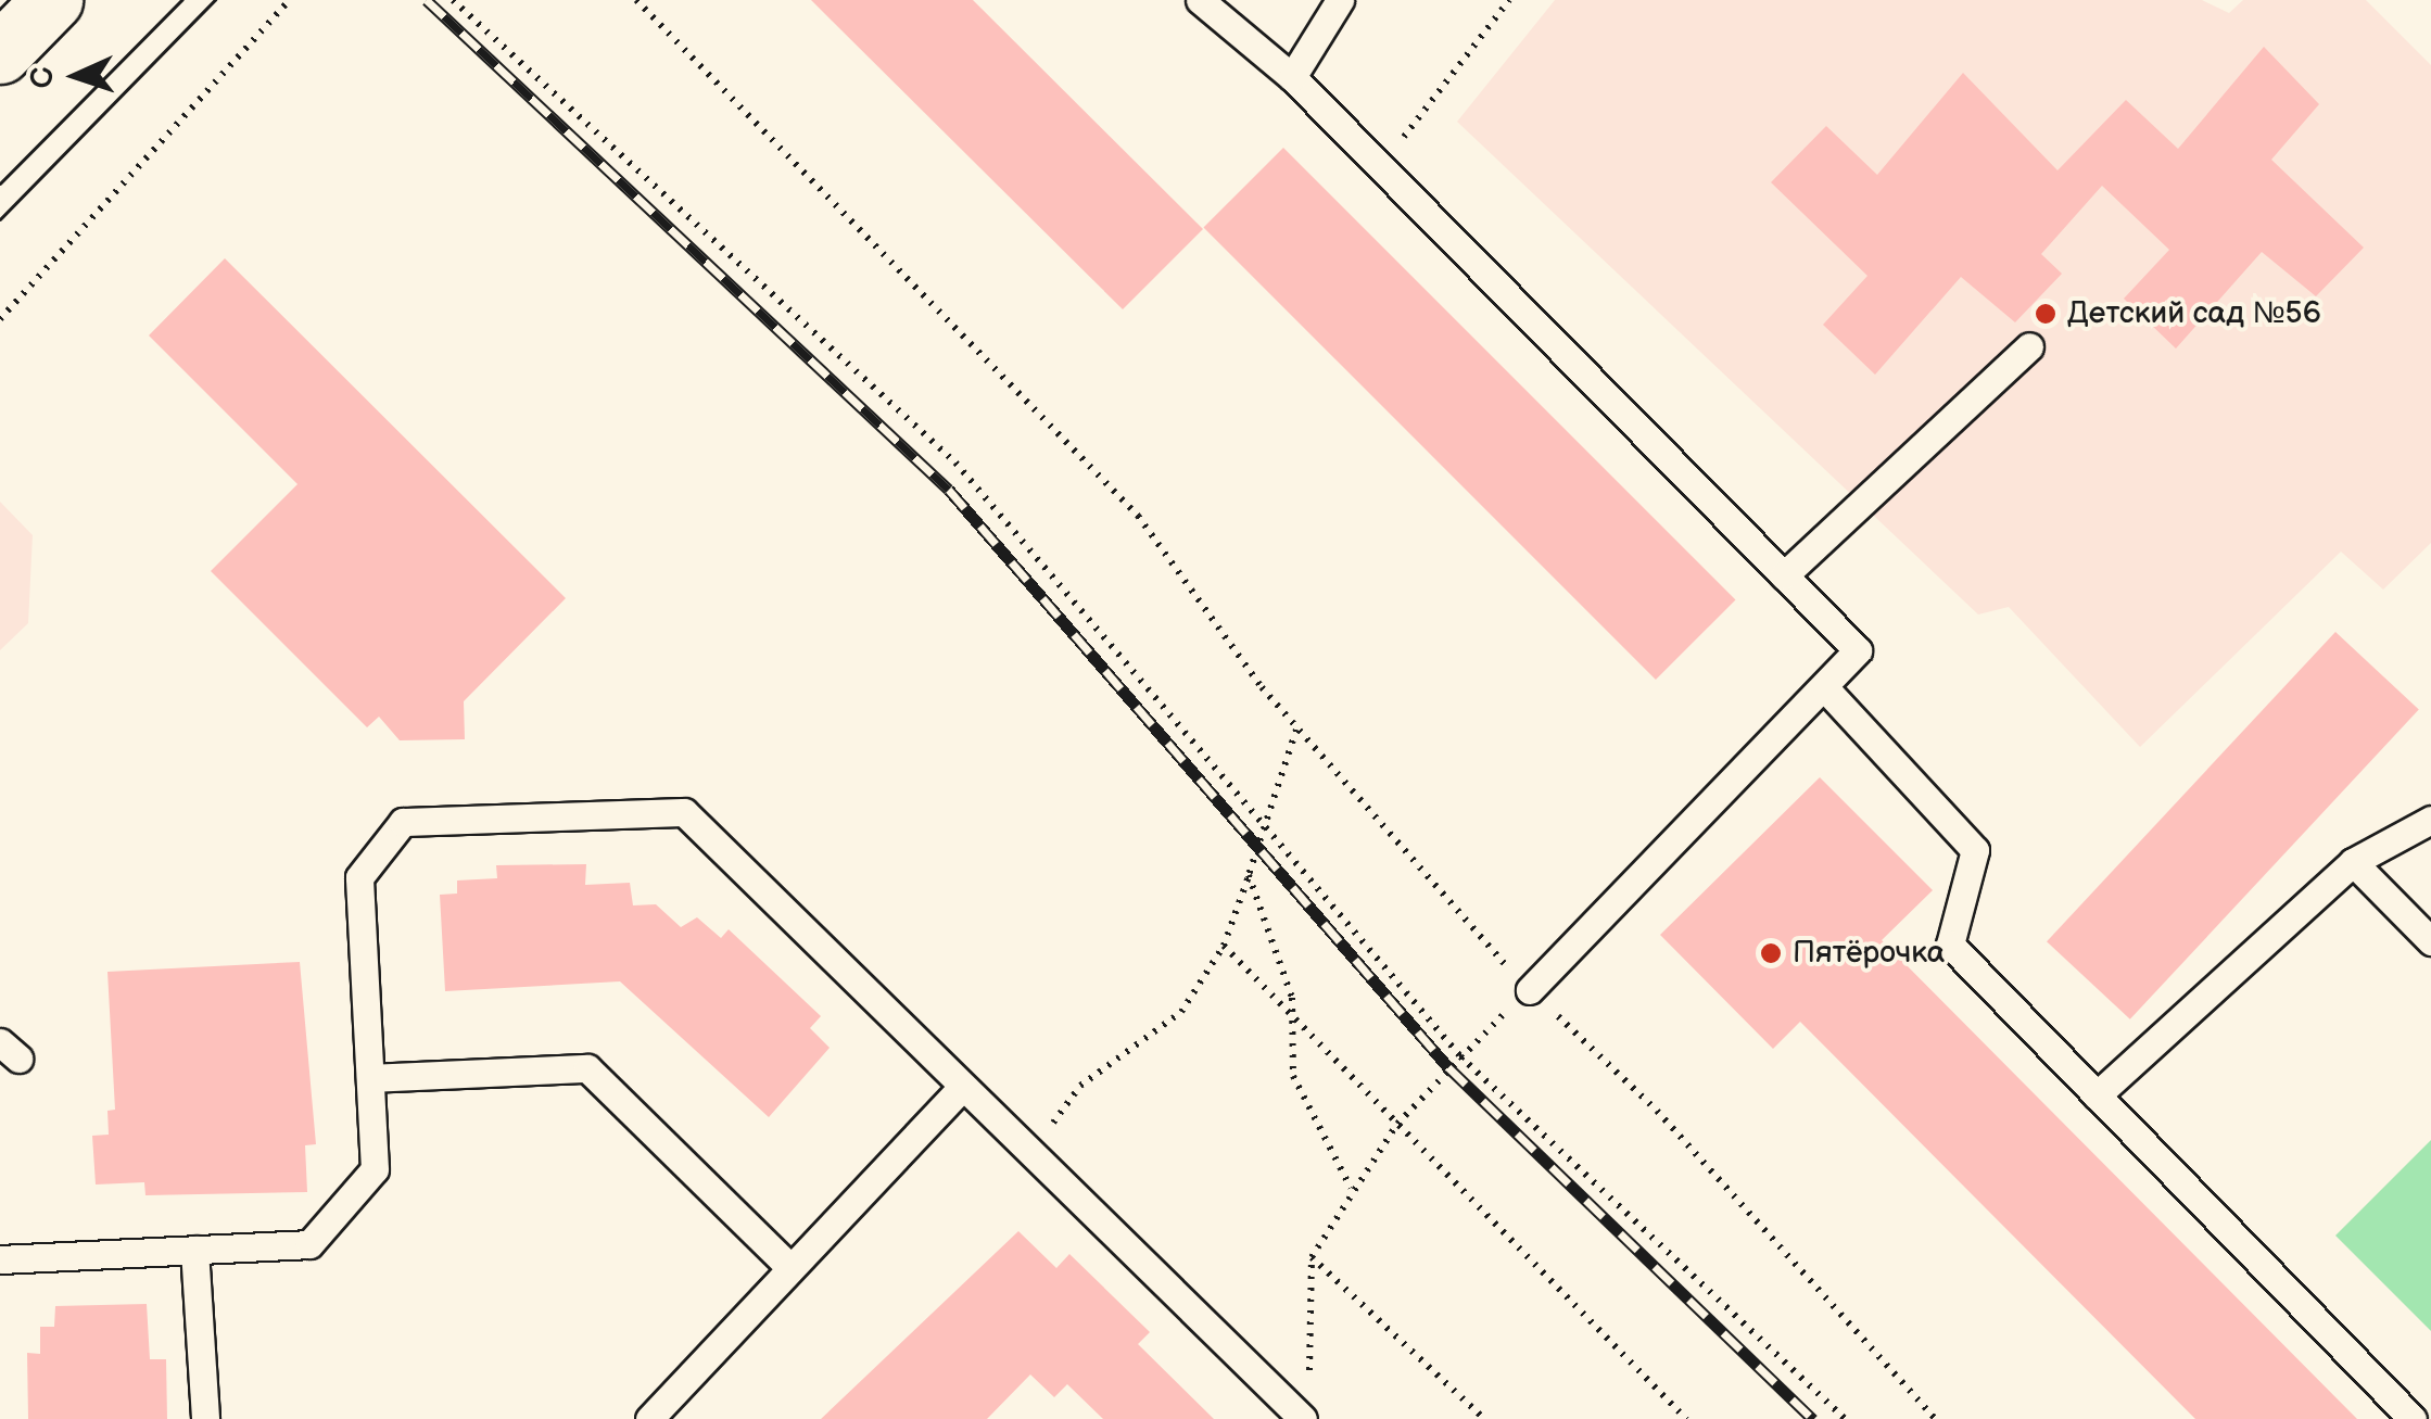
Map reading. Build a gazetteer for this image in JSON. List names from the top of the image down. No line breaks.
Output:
{"places":["Детский сад №56","Пятёрочка"],"north":"left"}
